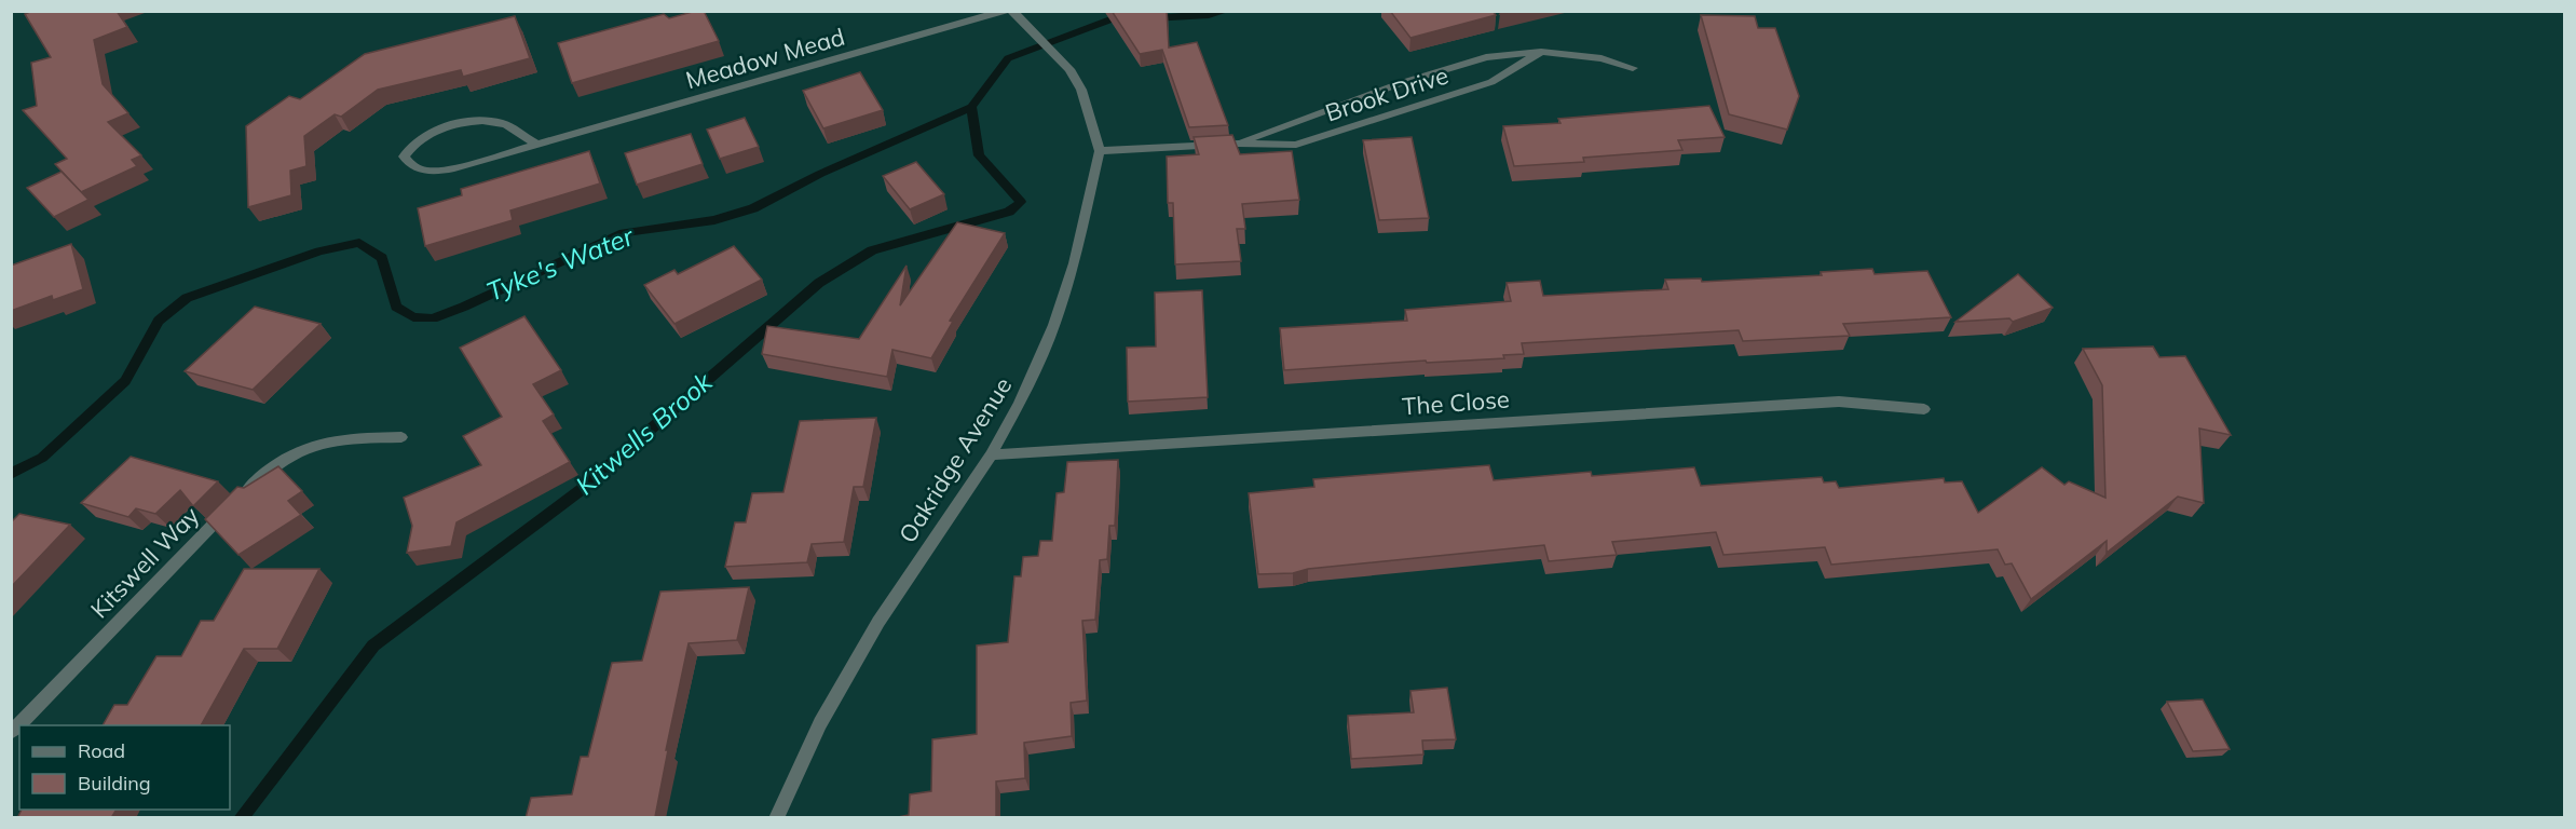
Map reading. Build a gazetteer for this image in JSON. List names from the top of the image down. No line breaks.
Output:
{"streets":{"street":["Meadow Mead","Brook Drive","The Close","Oakridge Avenue","Kitswell Way"]},"crossings":[["Brook Drive","Oakridge Avenue"],["The Close","Oakridge Avenue"]],"water":["Tyke's Water","Kitwells Brook"],"legend":["Road","Building"]}
